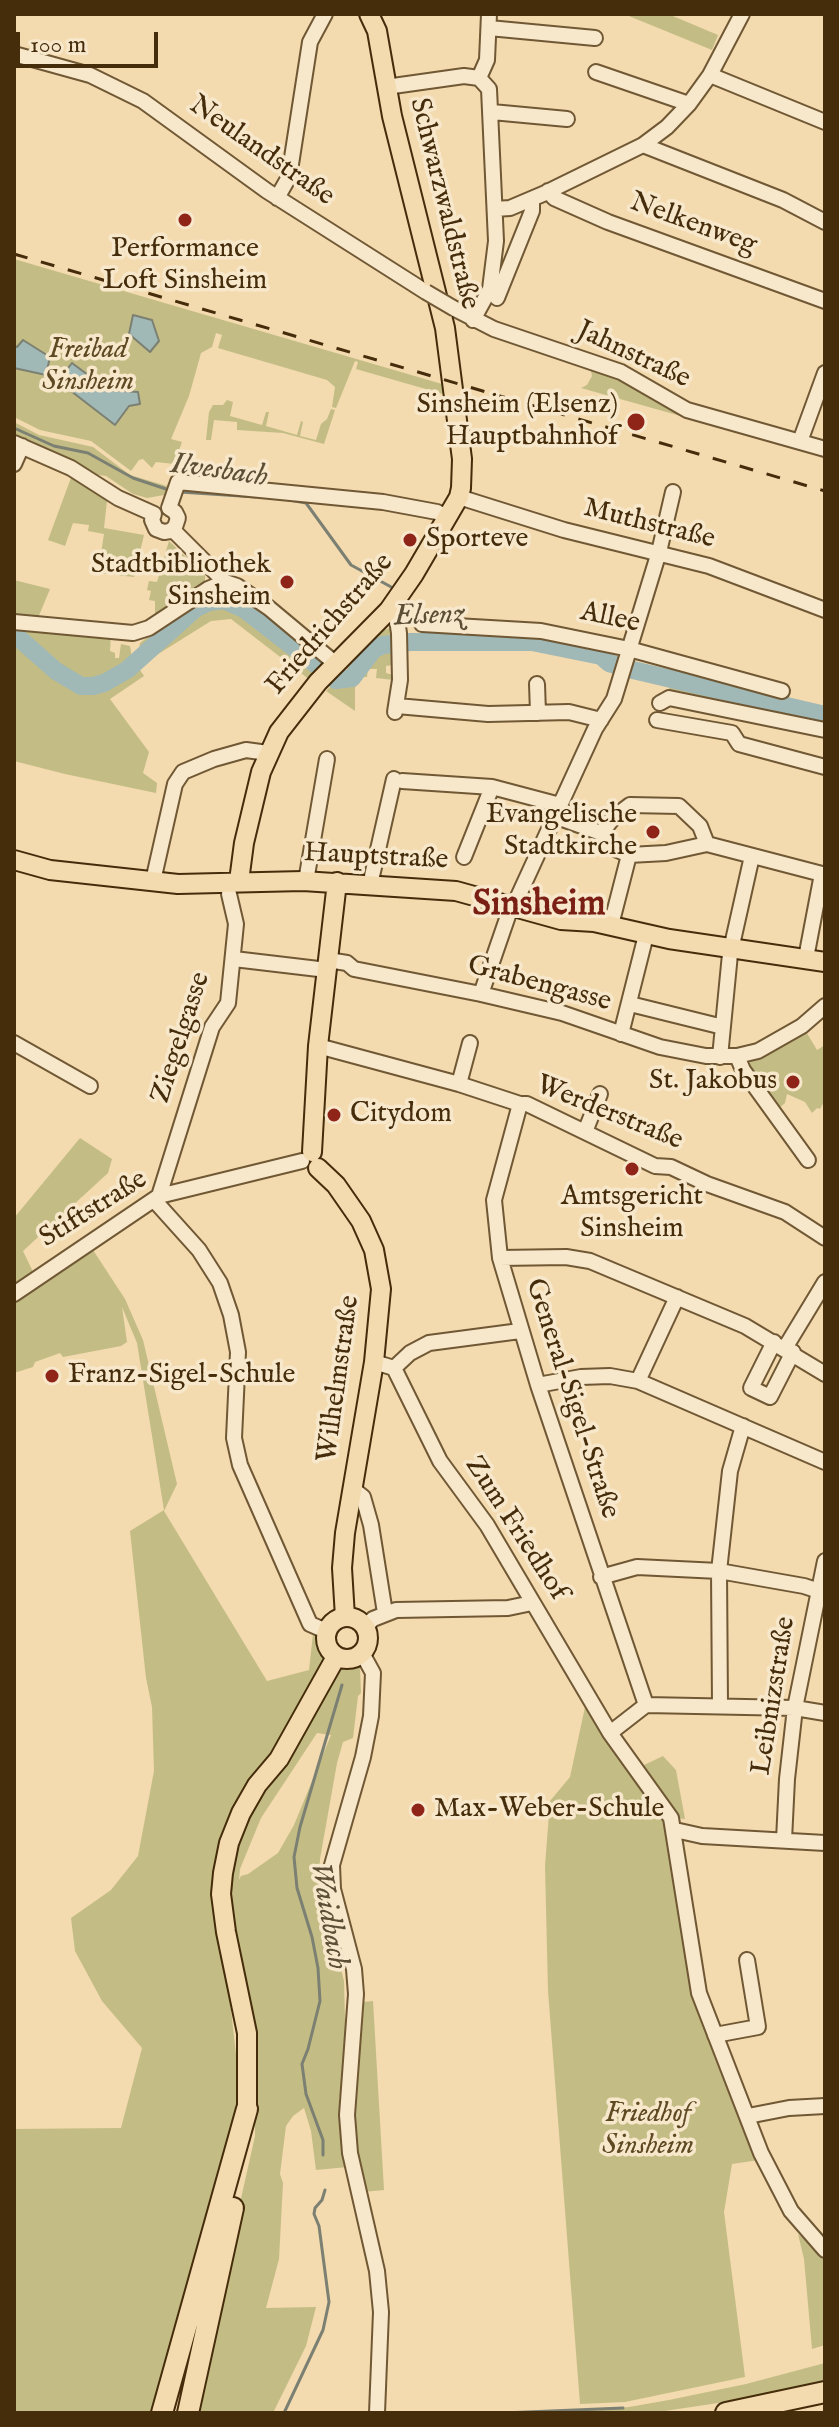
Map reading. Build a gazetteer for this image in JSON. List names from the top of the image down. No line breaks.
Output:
{"streets":{"main road":["Schwarzwaldstraße","Friedrichstraße","Hauptstraße","Wilhelmstraße"],"street":["Neulandstraße","Nelkenweg","Jahnstraße","Muthstraße","Allee","Grabengasse","Ziegelgasse","Werderstraße","Stiftstraße","General-Sigel-Straße","Zum Friedhof","Leibnizstraße"]},"crossings":[["Neulandstraße","Jahnstraße"],["Schwarzwaldstraße","Friedrichstraße"],["Muthstraße","Friedrichstraße"],["Friedrichstraße","Hauptstraße"],["Friedrichstraße","Ziegelgasse"],["Hauptstraße","Ziegelgasse"],["Grabengasse","Ziegelgasse"],["Ziegelgasse","Stiftstraße"],["Werderstraße","General-Sigel-Straße"],["Stiftstraße","Wilhelmstraße"]],"districts":["Sinsheim"],"water":["Ilvesbach","Elsenz","Waidbach"],"parks":["Freibad Sinsheim","Friedhof Sinsheim"],"places":["Performance Loft Sinsheim","Sinsheim (Elsenz) Hauptbahnhof","Sporteve","Stadtbibliothek Sinsheim","Evangelische Stadtkirche","St. Jakobus","Citydom","Amtsgericht Sinsheim","Franz-Sigel-Schule","Max-Weber-Schule"],"scale_bar":"100 m"}
